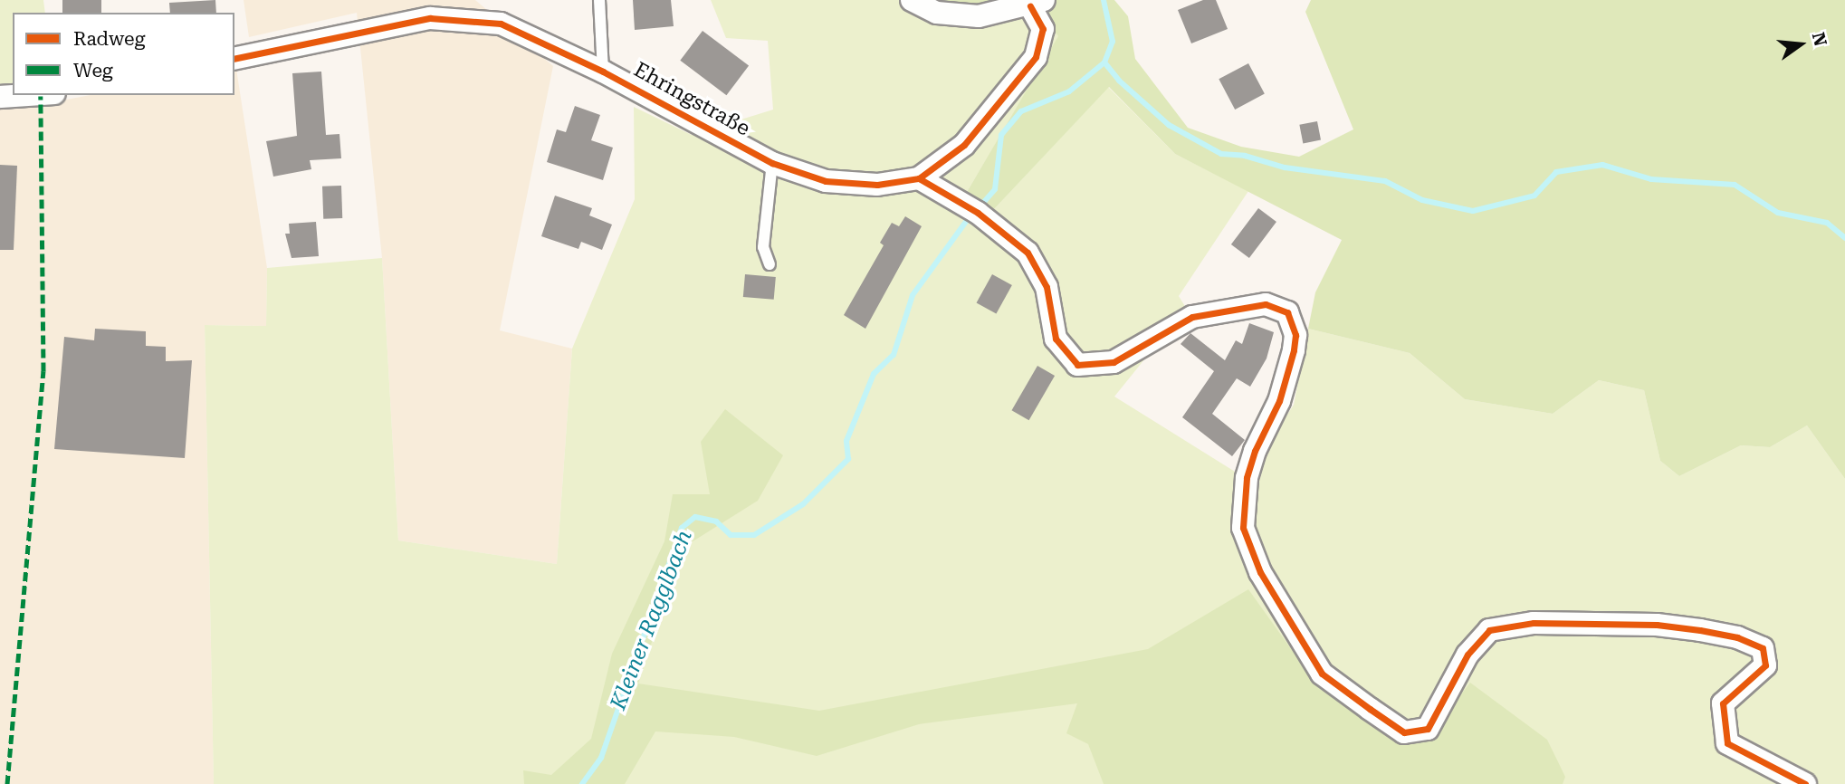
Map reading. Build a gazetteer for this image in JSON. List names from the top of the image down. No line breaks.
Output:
{"streets":{"street":["Ehringstraße"]},"water":["Kleiner Ragglbach"],"legend":["Radweg","Weg"],"north":"right"}
